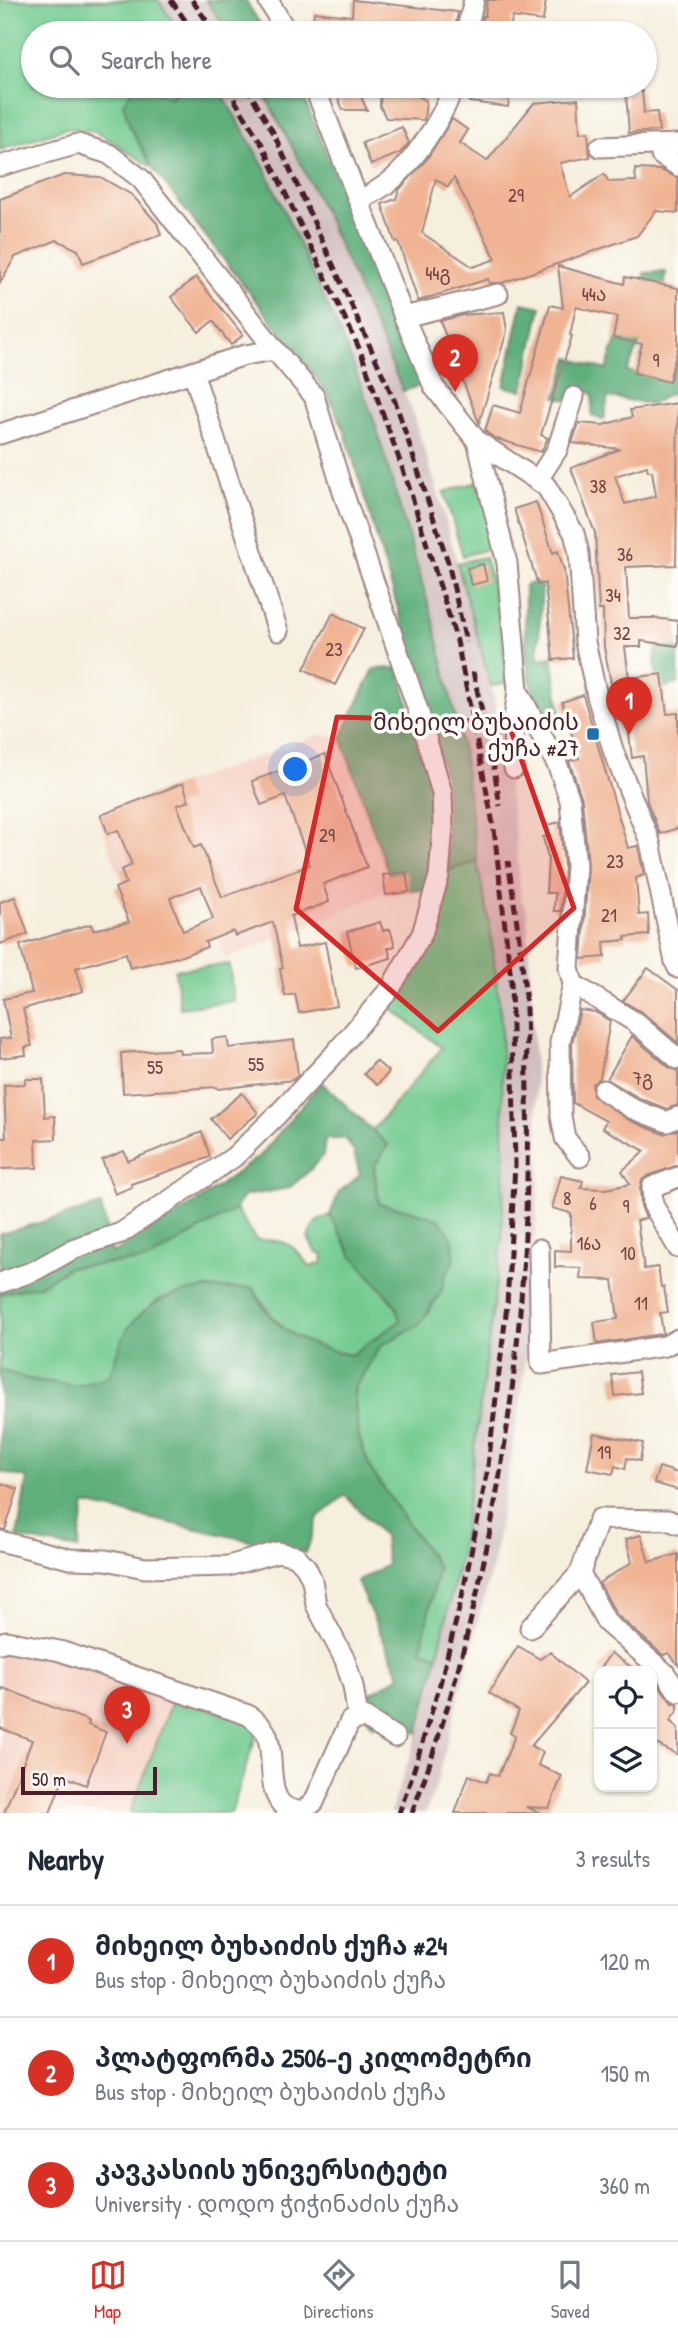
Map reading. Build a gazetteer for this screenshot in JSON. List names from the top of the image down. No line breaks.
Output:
{"places":{"transit":["მიხეილ ბუხაიძის ქუჩა #27"]},"house_numbers":["29","44გ","44ა","9","38","36","34","32","23","29","23","21","55","55","7გ","8","6","9","16ა","10","11","19"],"scale_bar":"50 m","page":{"search":"Search here","pins":["2","1","3"],"scale":"50 m","heading":["Nearby","3 results"],"list":[{"mark":"1","name":"მიხეილ ბუხაიძის ქუჩა #24","note":"Bus stop · მიხეილ ბუხაიძის ქუჩა","value":"120 m"},{"mark":"2","name":"პლატფორმა 2506-ე კილომეტრი","note":"Bus stop · მიხეილ ბუხაიძის ქუჩა","value":"150 m"},{"mark":"3","name":"კავკასიის უნივერსიტეტი","note":"University · დოდო ჭიჭინაძის ქუჩა","value":"360 m"}],"nav":["Map","Directions","Saved"]}}
